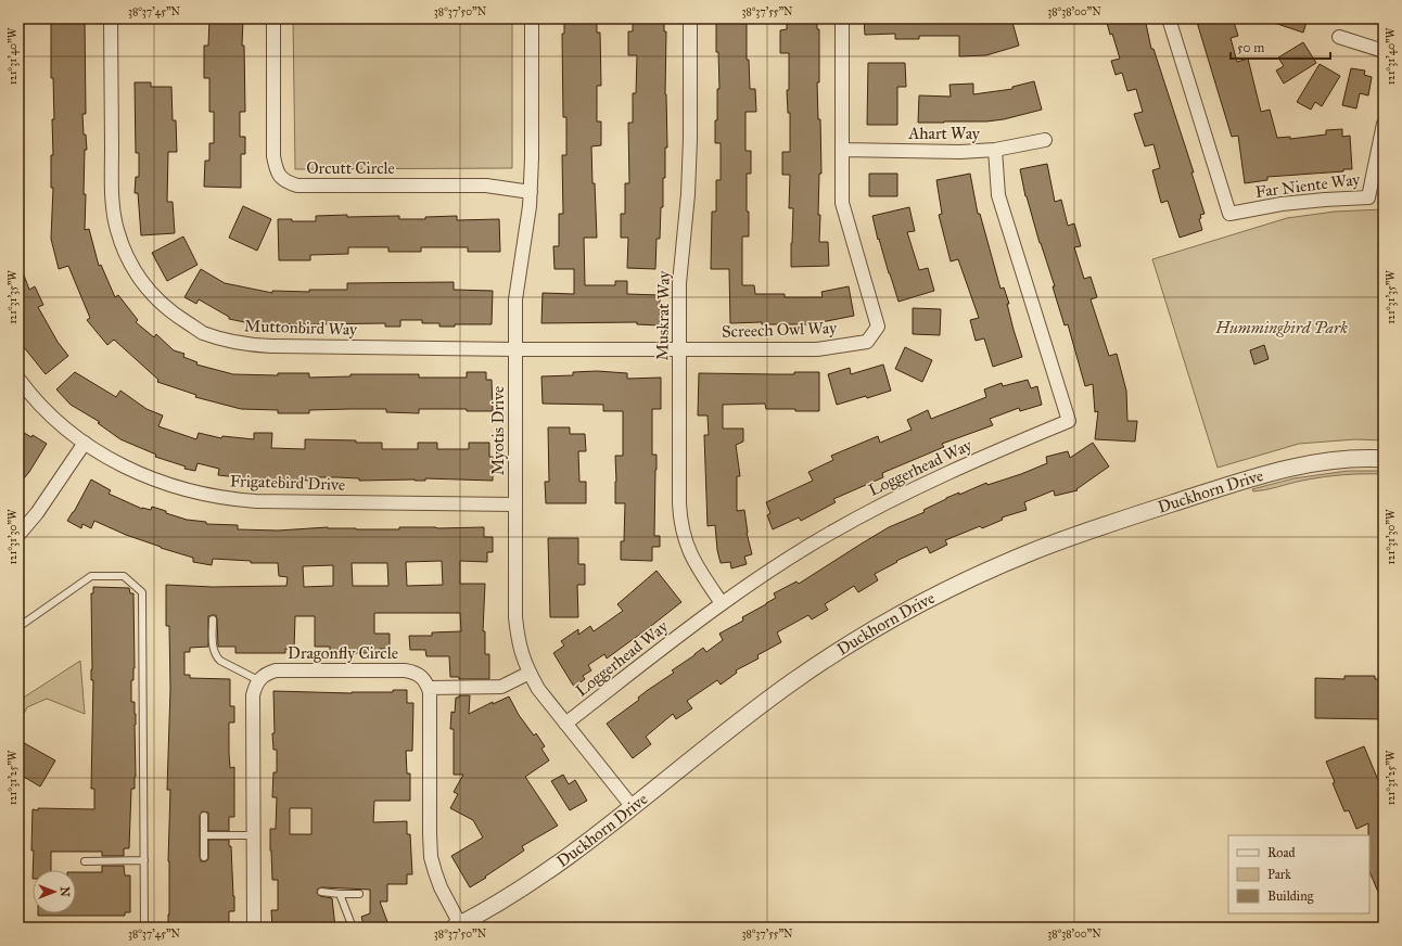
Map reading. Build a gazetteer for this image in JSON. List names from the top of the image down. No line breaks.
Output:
{"streets":{"street":["Ahart Way","Orcutt Circle","Far Niente Way","Muskrat Way","Muttonbird Way","Screech Owl Way","Myotis Drive","Loggerhead Way","Frigatebird Drive","Duckhorn Drive","Dragonfly Circle"]},"crossings":[["Ahart Way","Screech Owl Way"],["Ahart Way","Loggerhead Way"],["Orcutt Circle","Myotis Drive"],["Muskrat Way","Screech Owl Way"],["Muskrat Way","Loggerhead Way"],["Muttonbird Way","Screech Owl Way"],["Muttonbird Way","Myotis Drive"],["Screech Owl Way","Myotis Drive"],["Myotis Drive","Loggerhead Way"],["Myotis Drive","Frigatebird Drive"],["Myotis Drive","Duckhorn Drive"]],"parks":["Hummingbird Park"],"legend":["Road","Park","Building"],"scale_bar":"50 m","north":"right","coordinates":["38°37'45\"N","38°37'50\"N","38°37'55\"N","38°38'00\"N","121°31'40\"W","121°31'35\"W","121°31'30\"W","121°31'25\"W"]}
